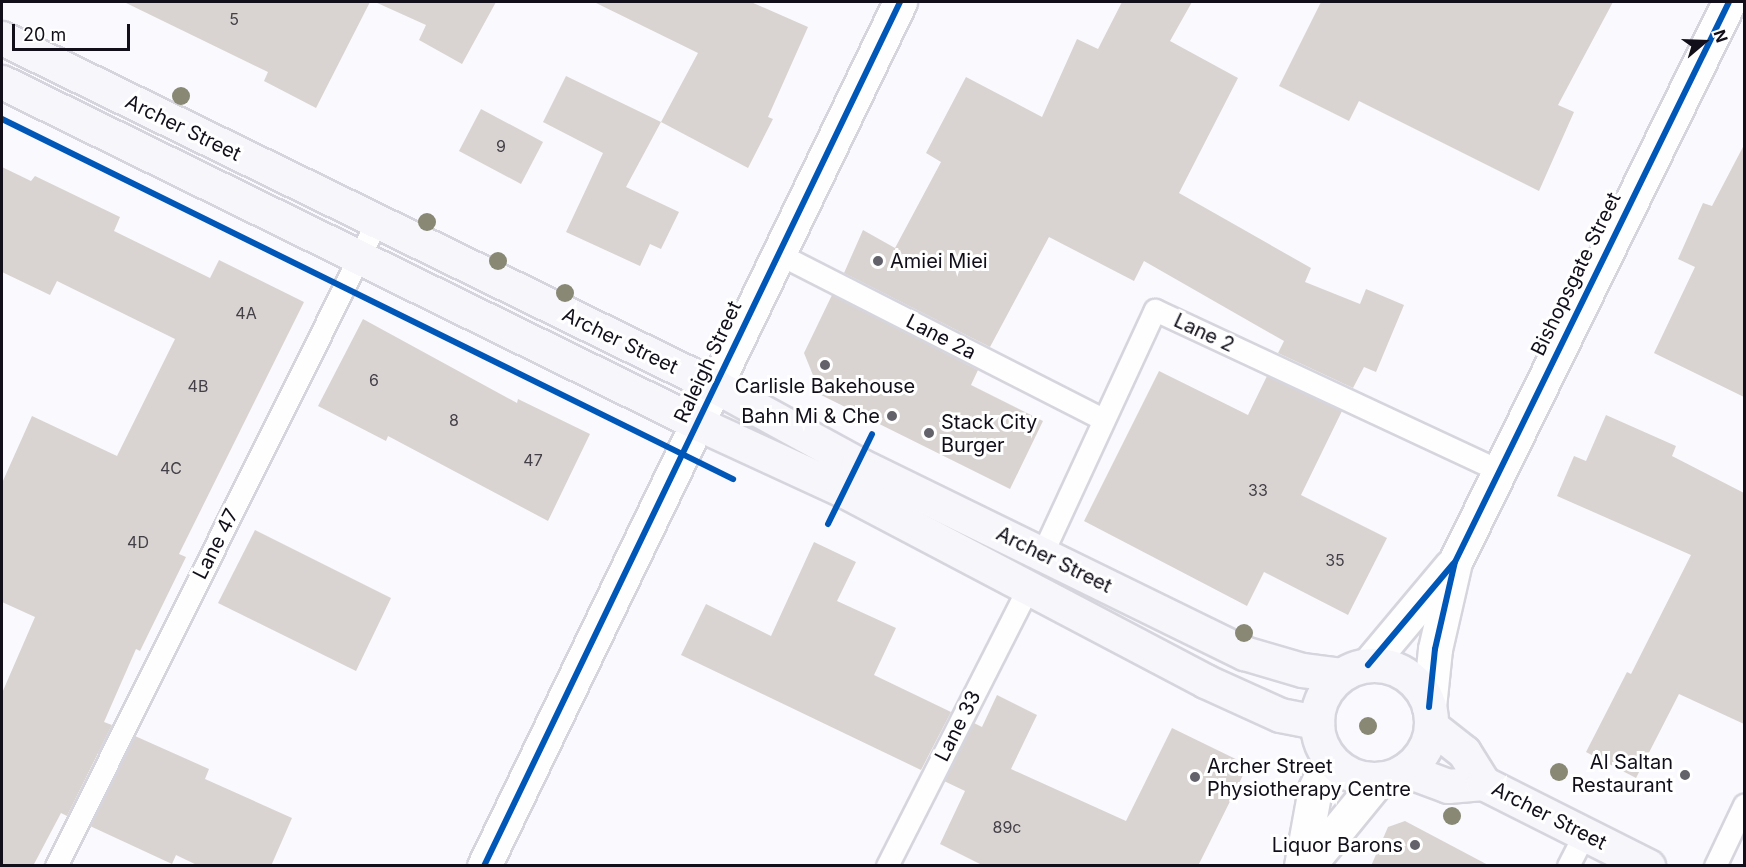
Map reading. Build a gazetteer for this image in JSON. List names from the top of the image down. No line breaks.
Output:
{"streets":{"main road":["Archer Street"],"street":["Bishopsgate Street","Raleigh Street"],"lane":["Lane 2","Lane 2a","Lane 47","Lane 33"]},"crossings":[["Archer Street","Bishopsgate Street"],["Archer Street","Lane 2"],["Archer Street","Raleigh Street"],["Archer Street","Lane 47"],["Archer Street","Lane 33"],["Bishopsgate Street","Lane 2"],["Lane 2","Lane 2a"],["Lane 2a","Raleigh Street"]],"places":["Amiei Miei","Carlisle Bakehouse","Bahn Mi & Che","Stack City Burger","Al Saltan Restaurant","Archer Street Physiotherapy Centre","Liquor Barons"],"house_numbers":["5","9","4A","6","4B","8","47","4C","33","4D","35","89c"],"scale_bar":"20 m","north":"right"}
